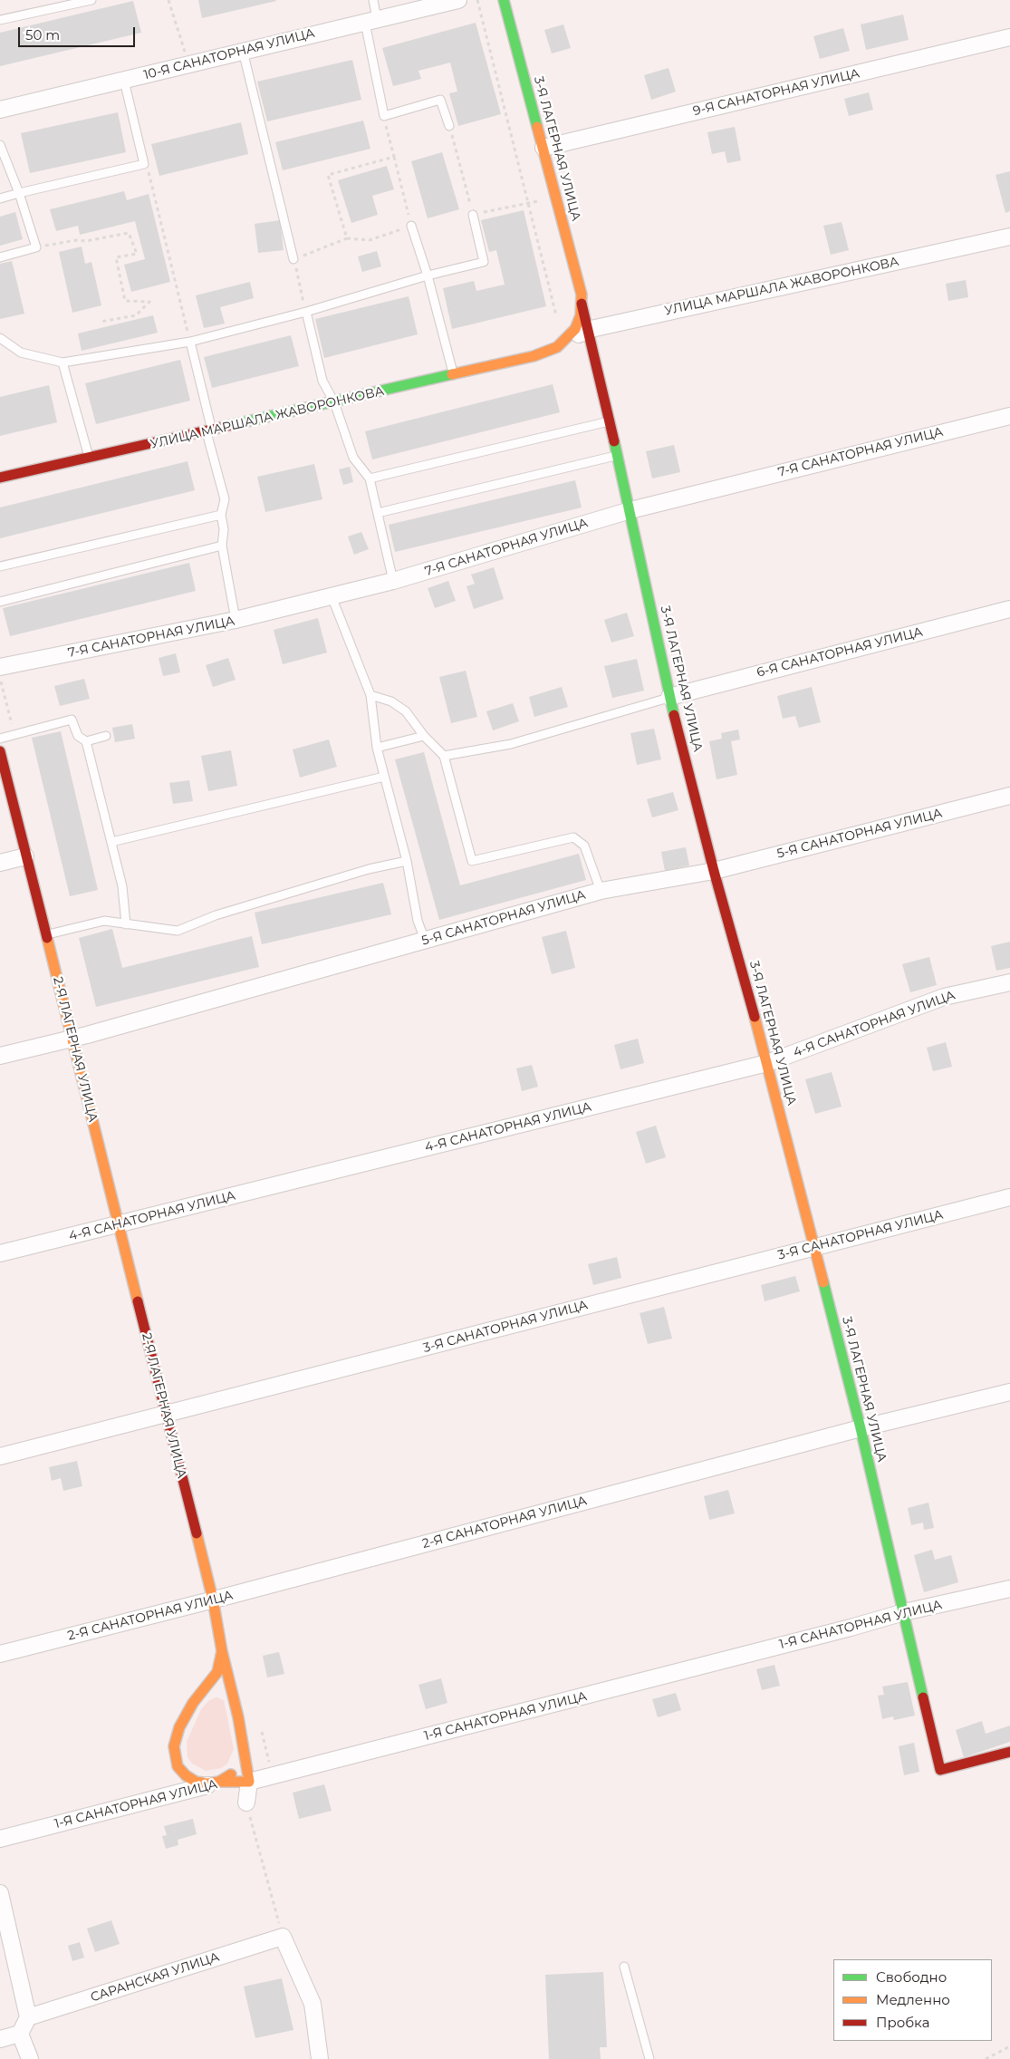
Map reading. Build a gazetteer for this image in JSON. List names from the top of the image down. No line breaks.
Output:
{"streets":{"street":["10-Я САНАТОРНАЯ УЛИЦА","9-Я САНАТОРНАЯ УЛИЦА","3-Я ЛАГЕРНАЯ УЛИЦА","УЛИЦА МАРШАЛА ЖАВОРОНКОВА","7-Я САНАТОРНАЯ УЛИЦА","6-Я САНАТОРНАЯ УЛИЦА","5-Я САНАТОРНАЯ УЛИЦА","4-Я САНАТОРНАЯ УЛИЦА","2-Я ЛАГЕРНАЯ УЛИЦА","3-Я САНАТОРНАЯ УЛИЦА","2-Я САНАТОРНАЯ УЛИЦА","1-Я САНАТОРНАЯ УЛИЦА","САРАНСКАЯ УЛИЦА"]},"crossings":[["9-Я САНАТОРНАЯ УЛИЦА","3-Я ЛАГЕРНАЯ УЛИЦА"],["3-Я ЛАГЕРНАЯ УЛИЦА","УЛИЦА МАРШАЛА ЖАВОРОНКОВА"],["3-Я ЛАГЕРНАЯ УЛИЦА","7-Я САНАТОРНАЯ УЛИЦА"],["3-Я ЛАГЕРНАЯ УЛИЦА","6-Я САНАТОРНАЯ УЛИЦА"],["3-Я ЛАГЕРНАЯ УЛИЦА","5-Я САНАТОРНАЯ УЛИЦА"],["3-Я ЛАГЕРНАЯ УЛИЦА","4-Я САНАТОРНАЯ УЛИЦА"],["3-Я ЛАГЕРНАЯ УЛИЦА","3-Я САНАТОРНАЯ УЛИЦА"],["3-Я ЛАГЕРНАЯ УЛИЦА","2-Я САНАТОРНАЯ УЛИЦА"],["3-Я ЛАГЕРНАЯ УЛИЦА","1-Я САНАТОРНАЯ УЛИЦА"],["5-Я САНАТОРНАЯ УЛИЦА","2-Я ЛАГЕРНАЯ УЛИЦА"],["4-Я САНАТОРНАЯ УЛИЦА","2-Я ЛАГЕРНАЯ УЛИЦА"],["2-Я ЛАГЕРНАЯ УЛИЦА","3-Я САНАТОРНАЯ УЛИЦА"],["2-Я ЛАГЕРНАЯ УЛИЦА","2-Я САНАТОРНАЯ УЛИЦА"],["2-Я ЛАГЕРНАЯ УЛИЦА","1-Я САНАТОРНАЯ УЛИЦА"]],"legend":["Свободно","Медленно","Пробка"],"scale_bar":"50 m"}
